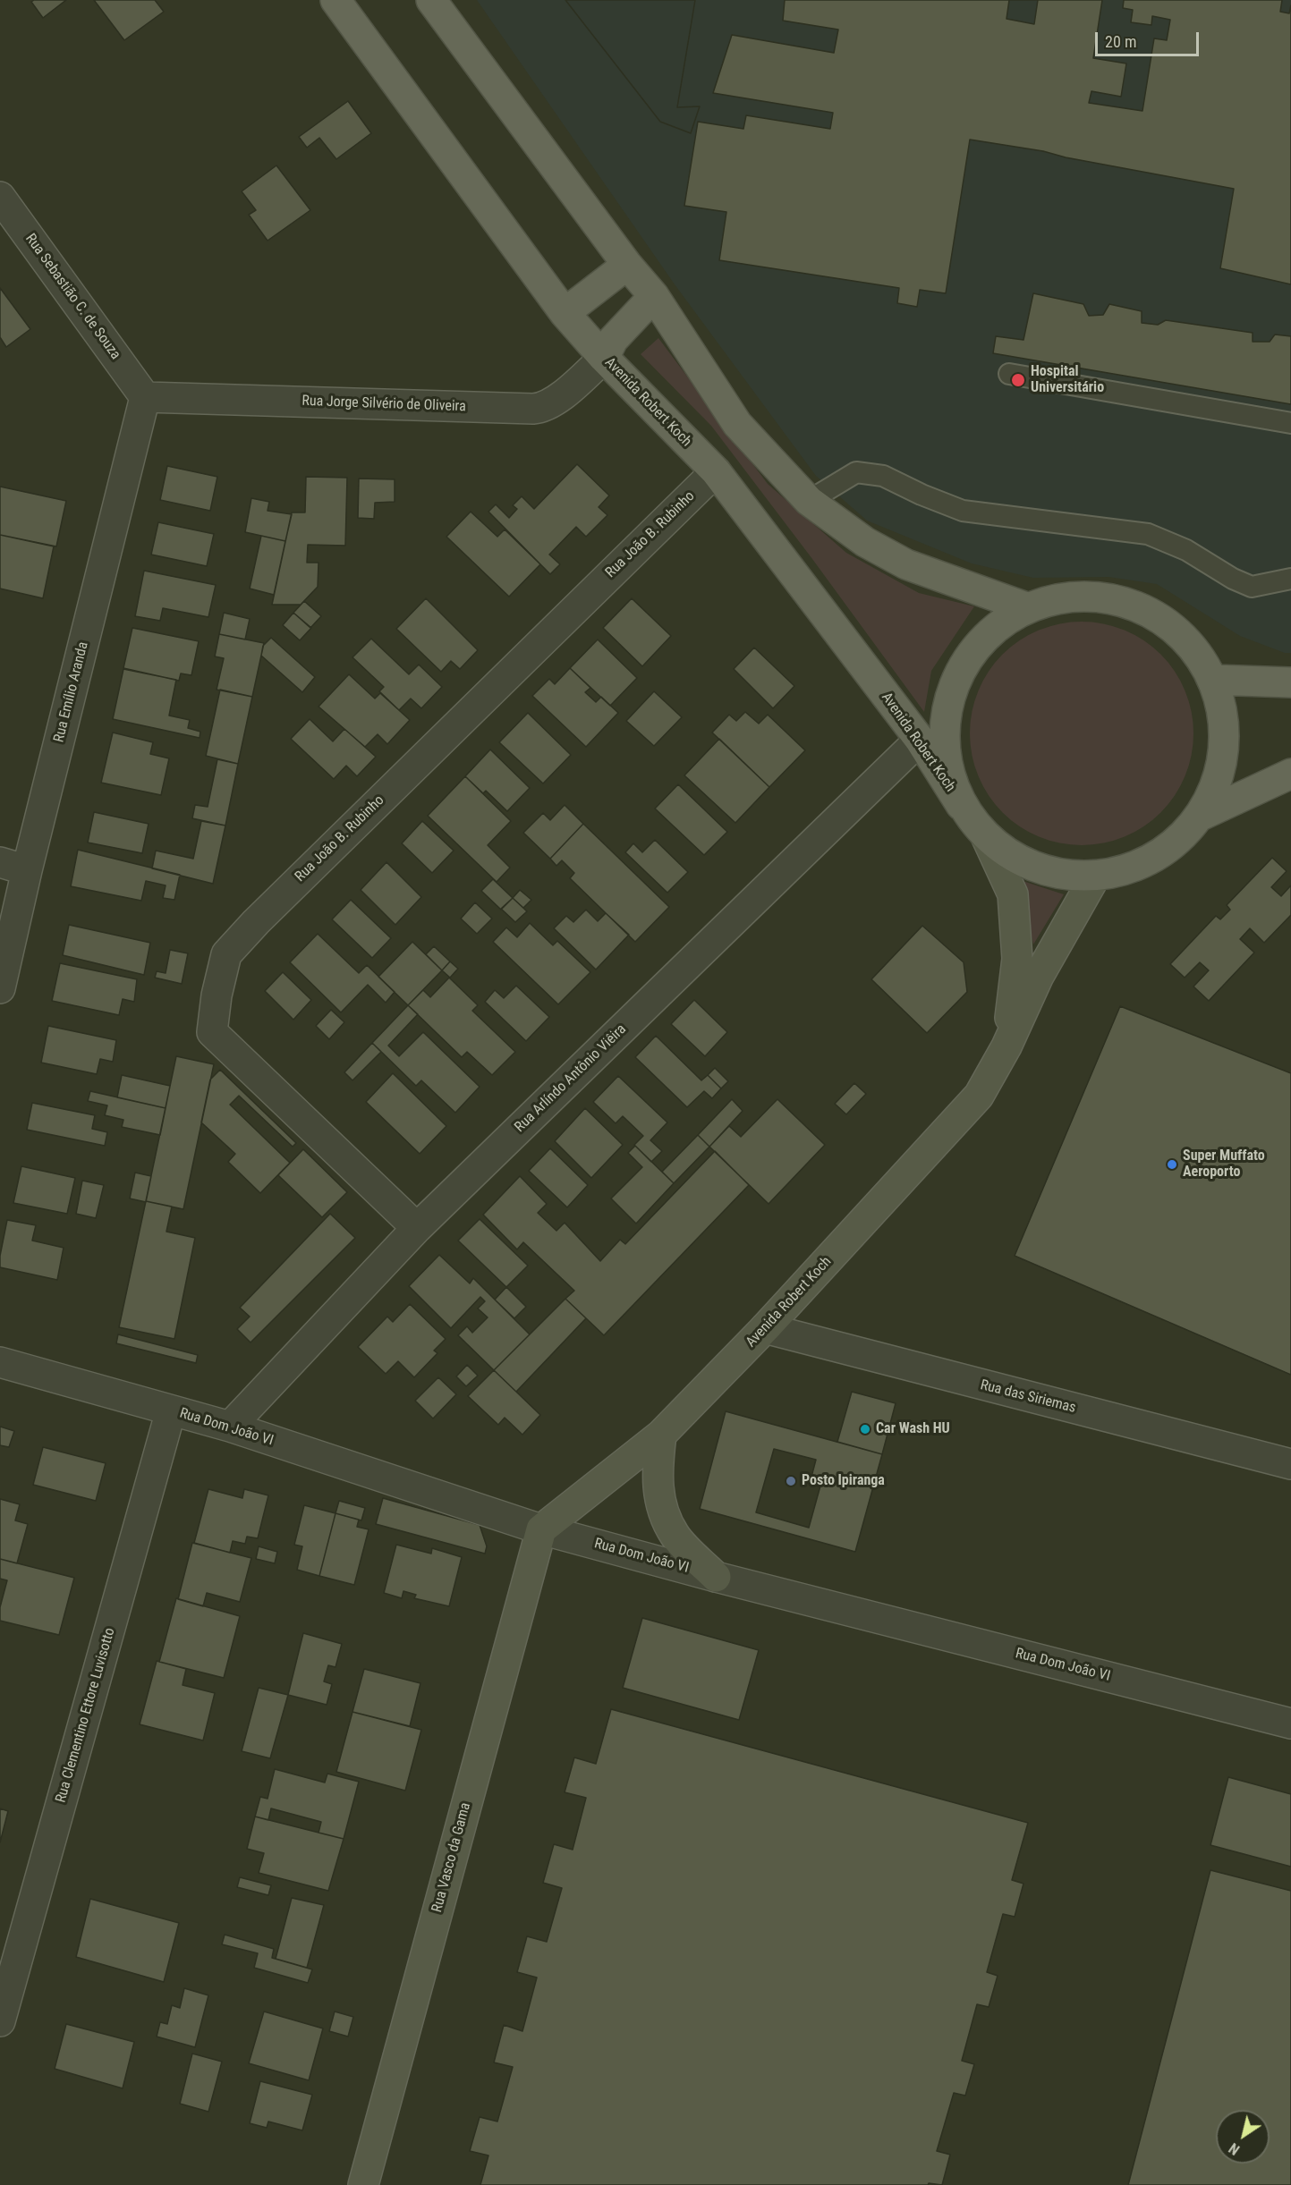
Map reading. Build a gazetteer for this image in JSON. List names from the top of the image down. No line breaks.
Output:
{"streets":{"main road":["Avenida Robert Koch"],"street":["Rua Sebastião C. de Souza","Rua Jorge Silvério de Oliveira","Rua João B. Rubinho","Rua Emílio Aranda","Rua Arlíndo Antônio Viêira","Rua das Siriemas","Rua Dom João VI","Rua Clementino Ettore Luvisotto","Rua Vasco da Gama"]},"crossings":[["Rua Sebastião C. de Souza","Rua Jorge Silvério de Oliveira"],["Rua Sebastião C. de Souza","Rua Emílio Aranda"],["Avenida Robert Koch","Rua Jorge Silvério de Oliveira"],["Avenida Robert Koch","Rua João B. Rubinho"],["Avenida Robert Koch","Rua Arlíndo Antônio Viêira"],["Avenida Robert Koch","Rua das Siriemas"],["Avenida Robert Koch","Rua Dom João VI"],["Avenida Robert Koch","Rua Vasco da Gama"],["Rua Jorge Silvério de Oliveira","Rua Emílio Aranda"],["Rua João B. Rubinho","Rua Arlíndo Antônio Viêira"],["Rua Arlíndo Antônio Viêira","Rua Dom João VI"],["Rua Dom João VI","Rua Clementino Ettore Luvisotto"],["Rua Dom João VI","Rua Vasco da Gama"]],"places":["Hospital Universitário","Super Muffato Aeroporto","Car Wash HU","Posto Ipiranga"],"scale_bar":"20 m","north":"bottom left"}
